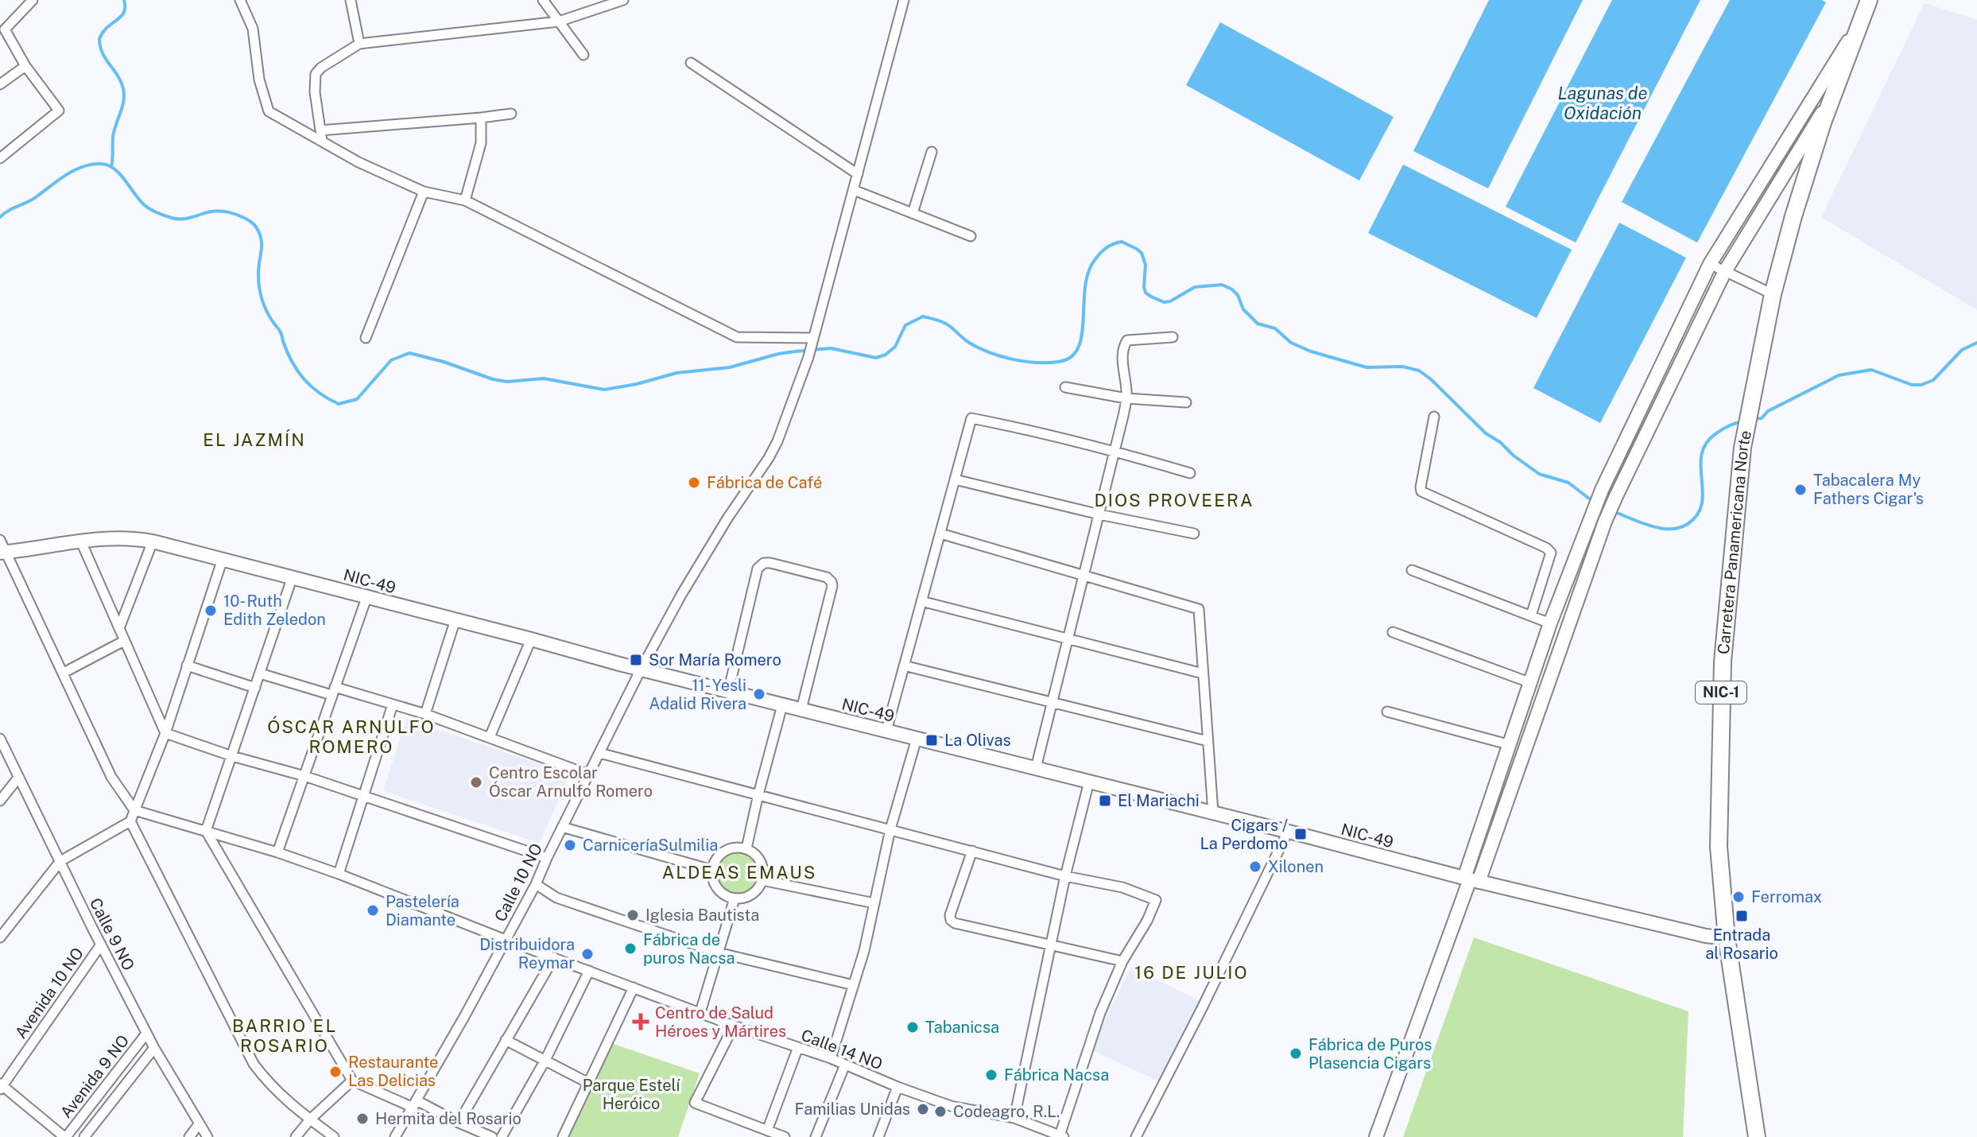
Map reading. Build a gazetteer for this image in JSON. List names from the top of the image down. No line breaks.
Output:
{"streets":{"highway":["Carretera Panamericana Norte","NIC-1"],"street":["NIC-49","Calle 10 NO","Calle 9 NO","Avenida 10 NO","Calle 14 NO","Avenida 9 NO"]},"crossings":[["Carretera Panamericana Norte","NIC-49"],["NIC-49","Calle 10 NO"],["Calle 10 NO","Calle 14 NO"],["Calle 9 NO","Avenida 10 NO"],["Calle 9 NO","Avenida 9 NO"]],"districts":["EL JAZMÍN","DIOS PROVEERA","ÓSCAR ARNULFO ROMERO","ALDEAS EMAUS","16 DE JULIO","BARRIO EL ROSARIO"],"water":["Lagunas de Oxidación"],"parks":["Parque Estelí Heróico"],"places":{"other":["Fábrica de Café","Tabacalera My Fathers Cigar's","10- Ruth Edith Zeledon","11- Yesli Adalid Rivera","Centro Escolar Óscar Arnulfo Romero","CarniceríaSulmilia","Xilonen","Ferromax","Pastelería Diamante","Iglesia Bautista","Fábrica de puros Nacsa","Distribuidora Reymar","Tabanicsa","Fábrica de Puros Plasencia Cigars","Restaurante Las Delicias","Fábrica Nacsa","Familias Unidas","Codeagro, R.L.","Hermita del Rosario"],"transit":["Sor María Romero","La Olivas","El Mariachi","Cigars / La Perdomo","Entrada al Rosario"],"health":["Centro de Salud Héroes y Mártires"]}}
